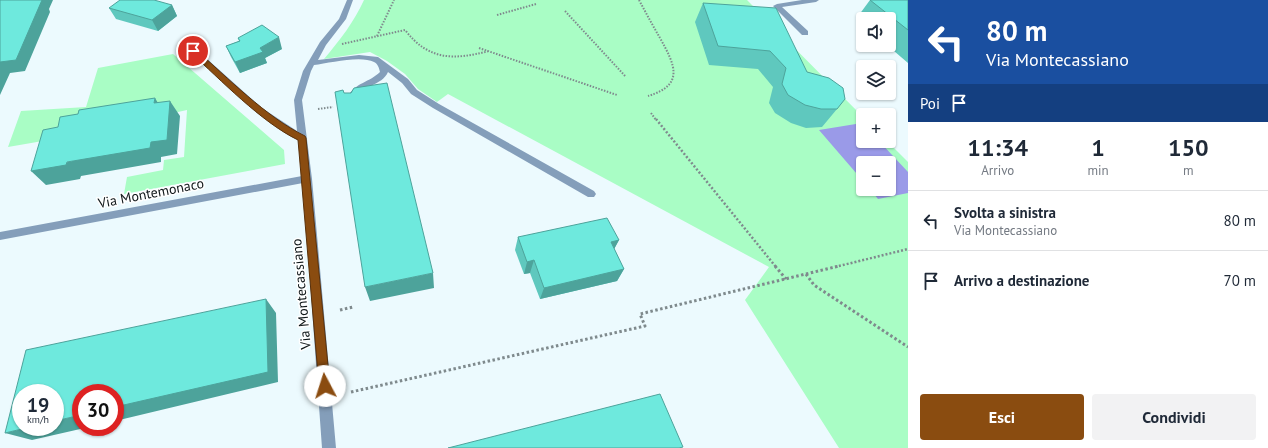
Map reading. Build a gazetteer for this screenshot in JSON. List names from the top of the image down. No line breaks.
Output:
{"streets":{"street":["Via Montemonaco","Via Montecassiano"]},"crossings":[["Via Montemonaco","Via Montecassiano"]],"page":{"turn":["80 m","Via Montecassiano"],"map_buttons":["+","−"],"then":"Poi","eta":["11:34","Arrivo","1","min","150","m"],"list":[{"name":"Svolta a sinistra","note":"Via Montecassiano","value":"80 m"},{"name":"Arrivo a destinazione","value":"70 m"}],"speed":"19 km/h","limit":"30","buttons":["Esci","Condividi"]}}
